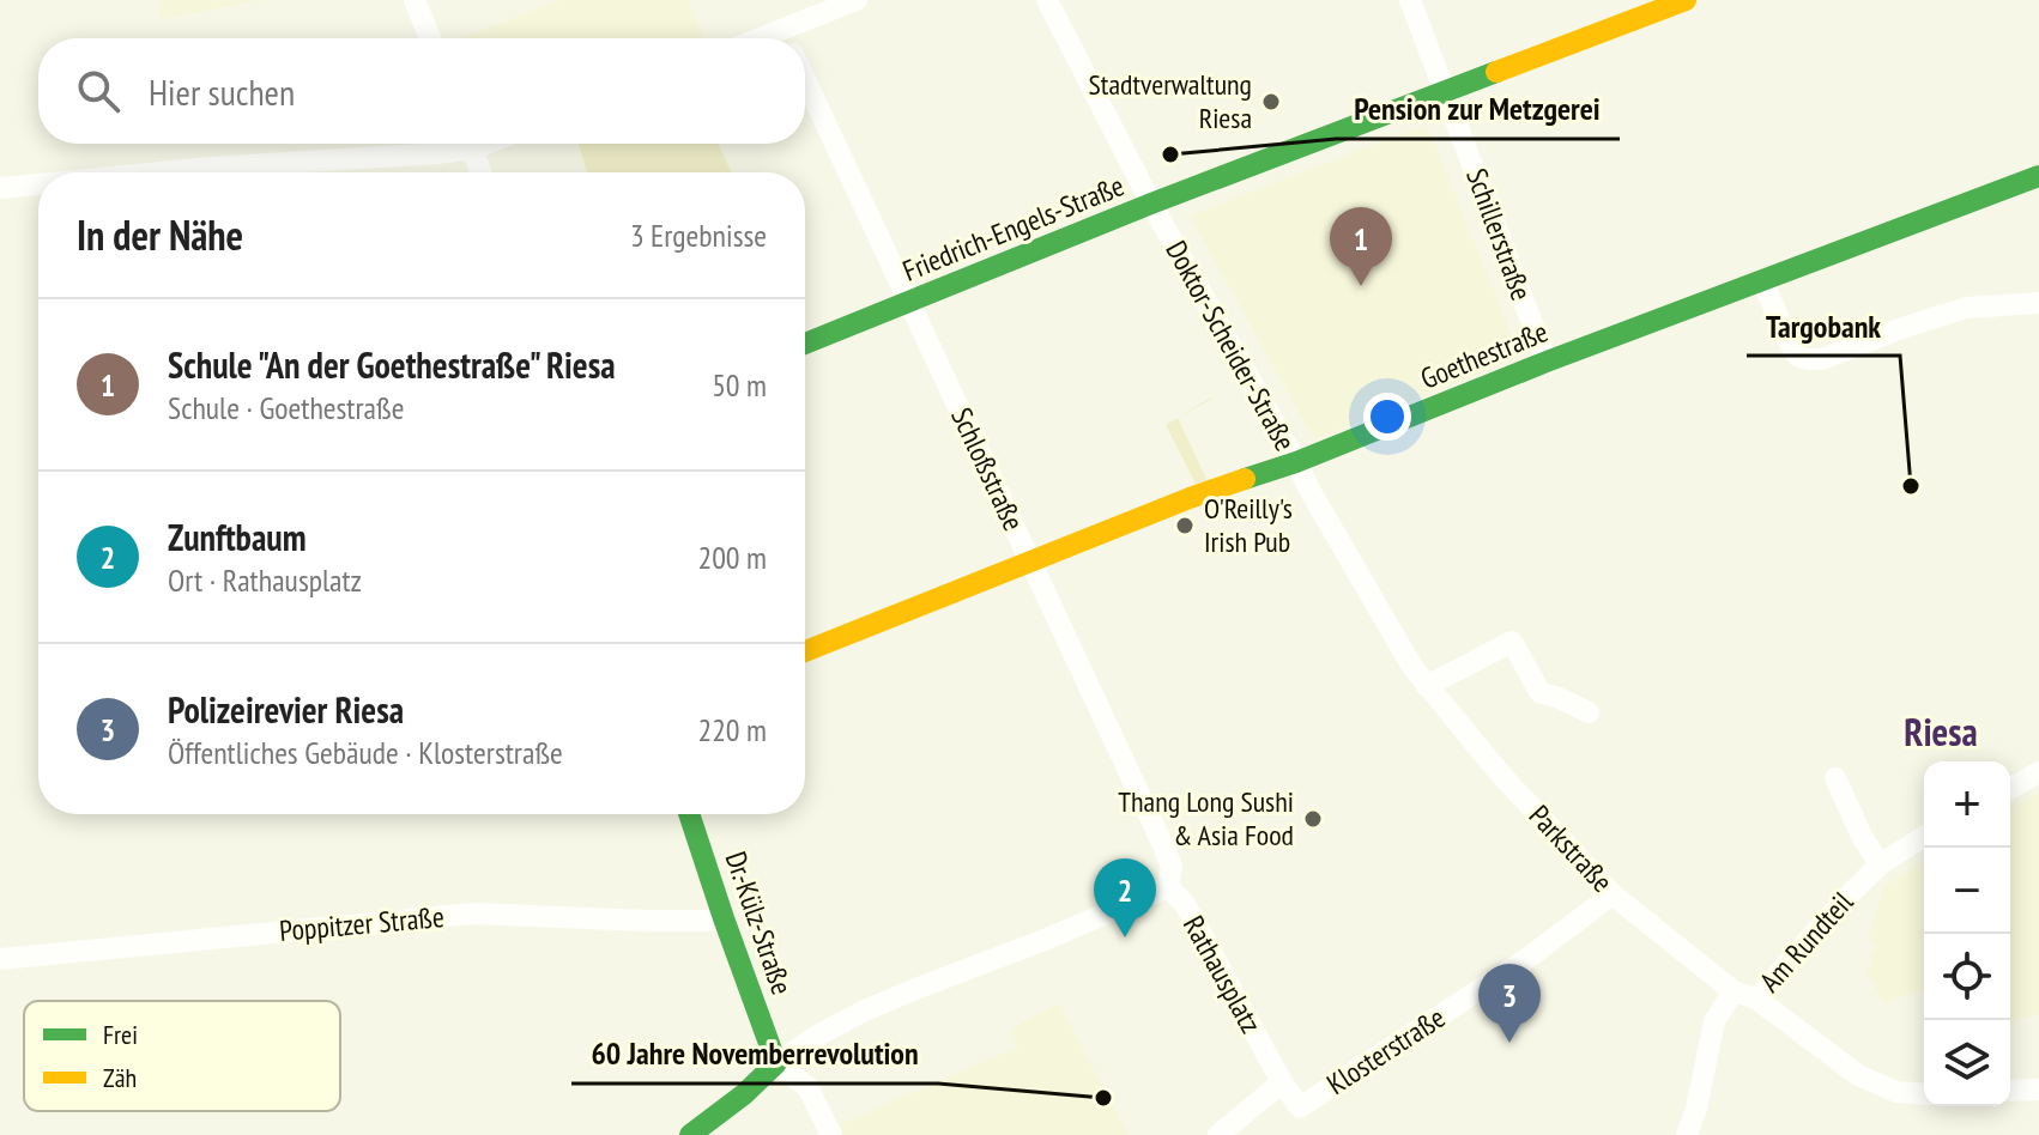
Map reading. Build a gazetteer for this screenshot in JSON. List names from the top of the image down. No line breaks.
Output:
{"streets":{"main road":["Friedrich-Engels-Straße","Goethestraße","Dr.-Külz-Straße"],"street":["Schillerstraße","Doktor-Scheider-Straße","Schloßstraße","Parkstraße","Poppitzer Straße","Am Rundteil","Rathausplatz","Klosterstraße"]},"crossings":[["Friedrich-Engels-Straße","Schillerstraße"],["Friedrich-Engels-Straße","Doktor-Scheider-Straße"],["Friedrich-Engels-Straße","Schloßstraße"],["Schillerstraße","Goethestraße"],["Doktor-Scheider-Straße","Goethestraße"],["Doktor-Scheider-Straße","Parkstraße"],["Goethestraße","Schloßstraße"],["Schloßstraße","Rathausplatz"],["Parkstraße","Am Rundteil"],["Parkstraße","Klosterstraße"],["Dr.-Külz-Straße","Poppitzer Straße"],["Dr.-Külz-Straße","Rathausplatz"],["Rathausplatz","Klosterstraße"]],"districts":["Riesa"],"places":["Stadtverwaltung Riesa","Pension zur Metzgerei","Targobank","O'Reilly's Irish Pub","Thang Long Sushi & Asia Food","60 Jahre Novemberrevolution"],"legend":["Frei","Zäh"],"page":{"search":"Hier suchen","heading":["In der Nähe","3 Ergebnisse"],"pins":["1","2","3"],"list":[{"mark":"1","name":"Schule \"An der Goethestraße\" Riesa","note":"Schule · Goethestraße","value":"50 m"},{"mark":"2","name":"Zunftbaum","note":"Ort · Rathausplatz","value":"200 m"},{"mark":"3","name":"Polizeirevier Riesa","note":"Öffentliches Gebäude · Klosterstraße","value":"220 m"}],"map_buttons":["+","−"]}}
